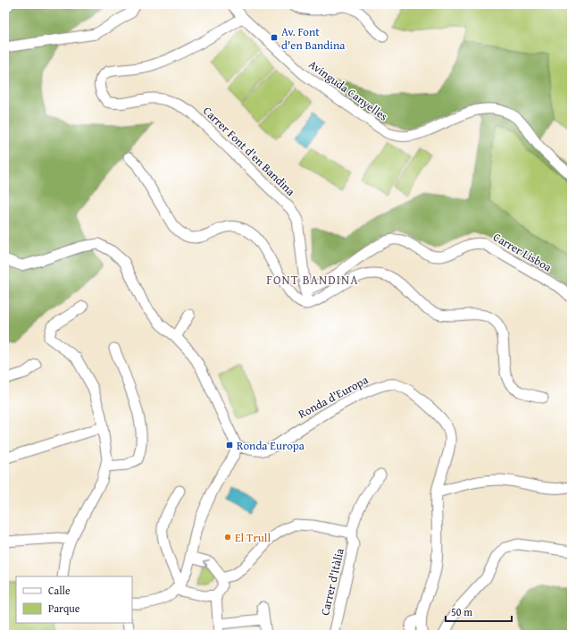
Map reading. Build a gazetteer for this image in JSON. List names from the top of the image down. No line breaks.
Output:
{"streets":{"street":["Avinguda Canyelles","Carrer Font d'en Bandina","Carrer Lisboa","Ronda d'Europa","Carrer d'Itàlia"]},"crossings":[["Avinguda Canyelles","Carrer Font d'en Bandina"],["Carrer Font d'en Bandina","Carrer Lisboa"]],"districts":["FONT BANDINA"],"places":{"transit":["Av. Font d'en Bandina","Ronda Europa"],"other":["El Trull"]},"legend":["Calle","Parque"],"scale_bar":"50 m"}
